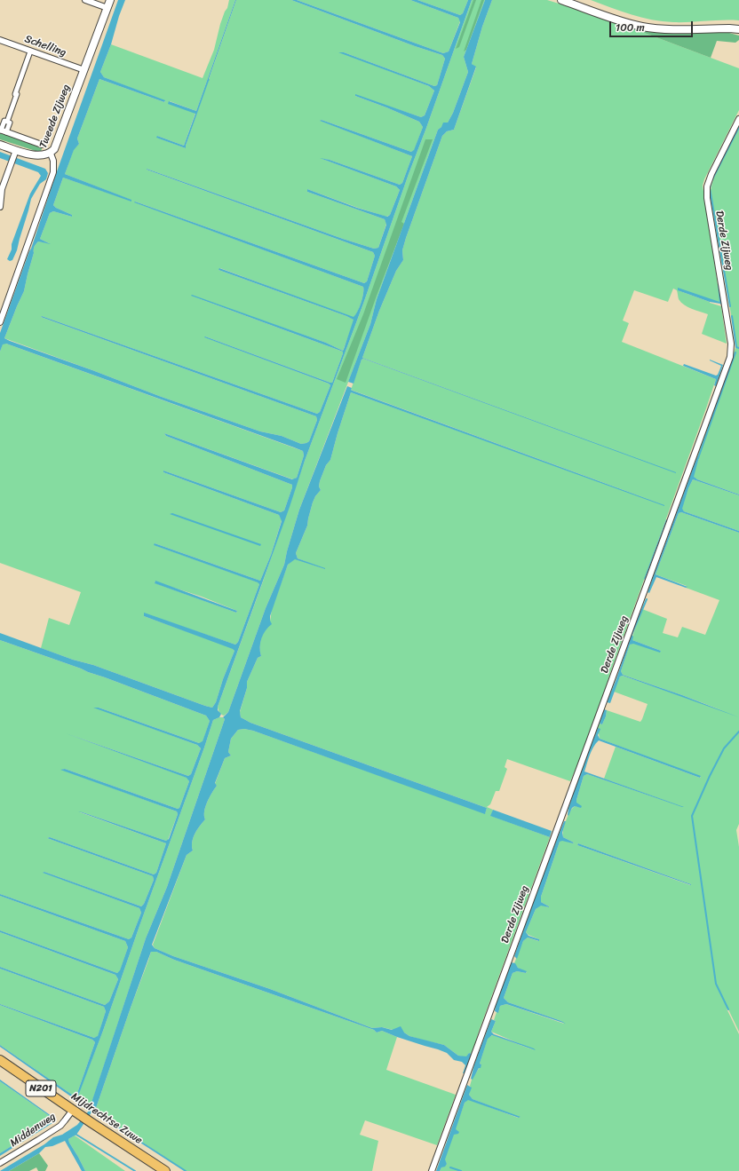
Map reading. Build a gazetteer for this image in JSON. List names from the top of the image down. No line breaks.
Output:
{"streets":{"main road":["N201","Mijdrechtse Zuwe"],"street":["Schelling","Tweede Zijweg","Derde Zijweg","Middenweg"]},"crossings":[["Schelling","Tweede Zijweg"],["Mijdrechtse Zuwe","Middenweg"]],"scale_bar":"100 m"}
